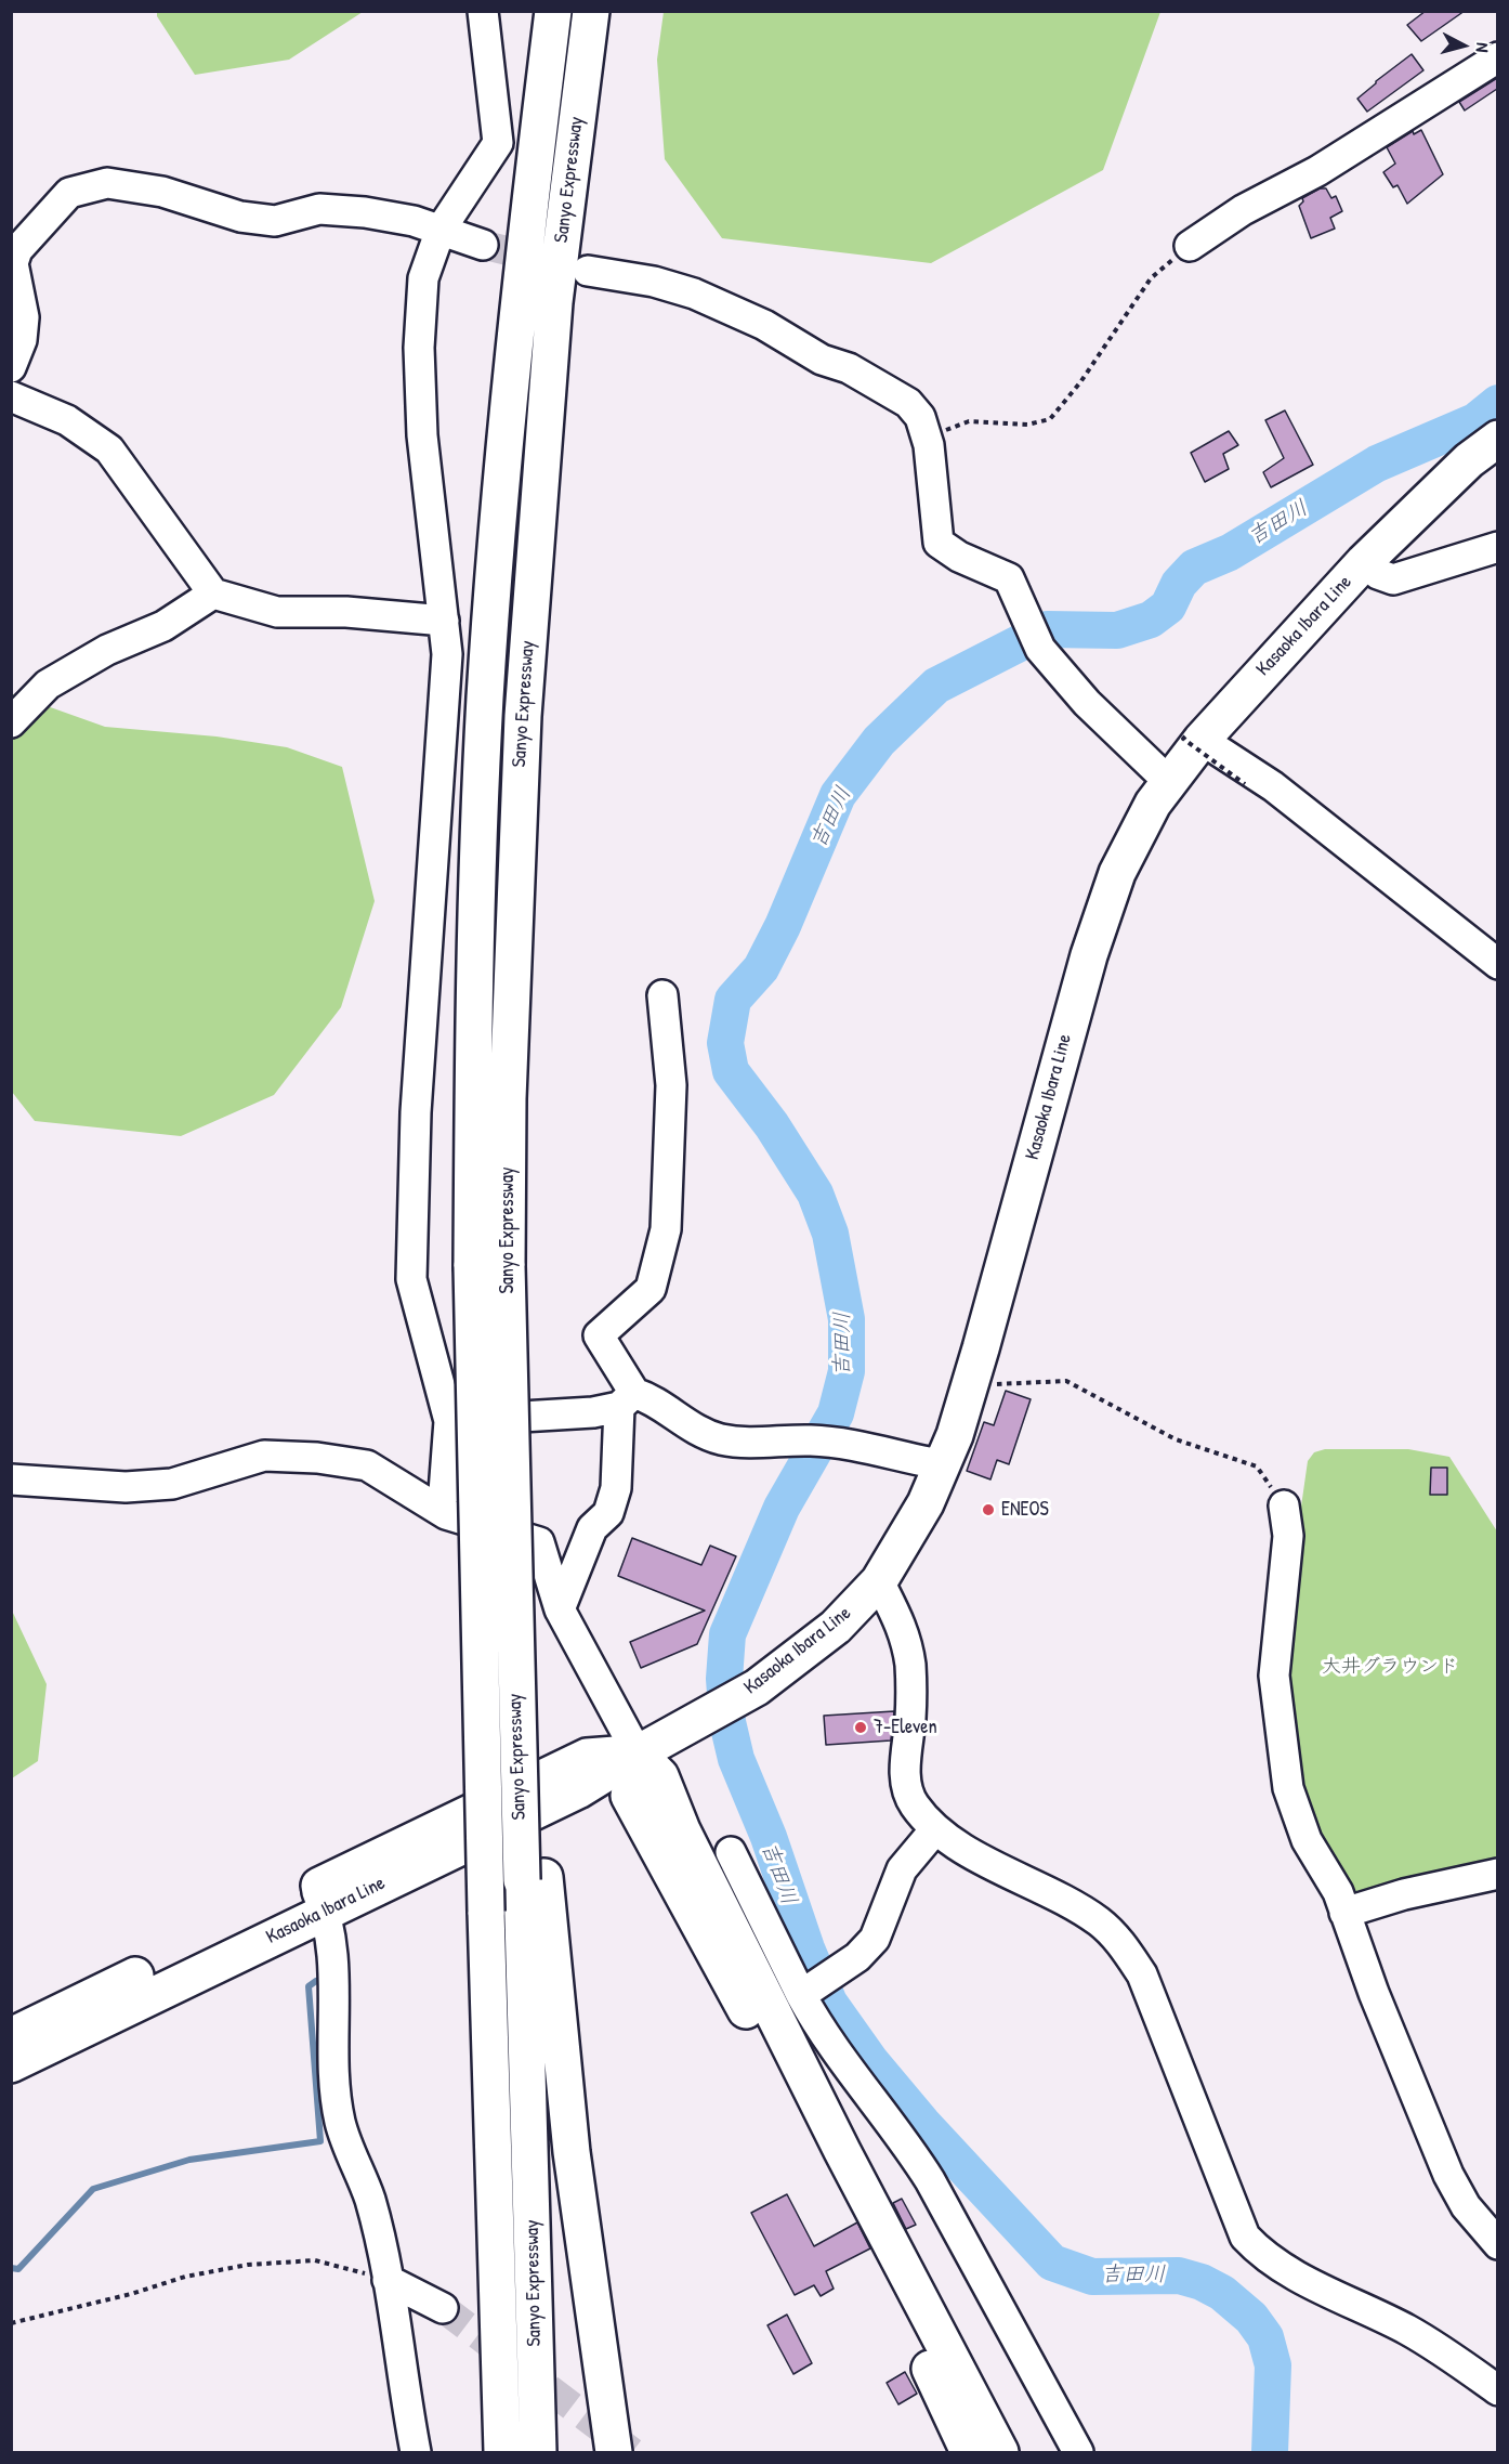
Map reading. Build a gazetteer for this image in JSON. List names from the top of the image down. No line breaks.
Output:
{"streets":{"main road":["Sanyo Expressway","Kasaoka Ibara Line"]},"water":["吉田川"],"parks":["大井グラウンド"],"places":["ENEOS","7-Eleven"],"north":"right"}
